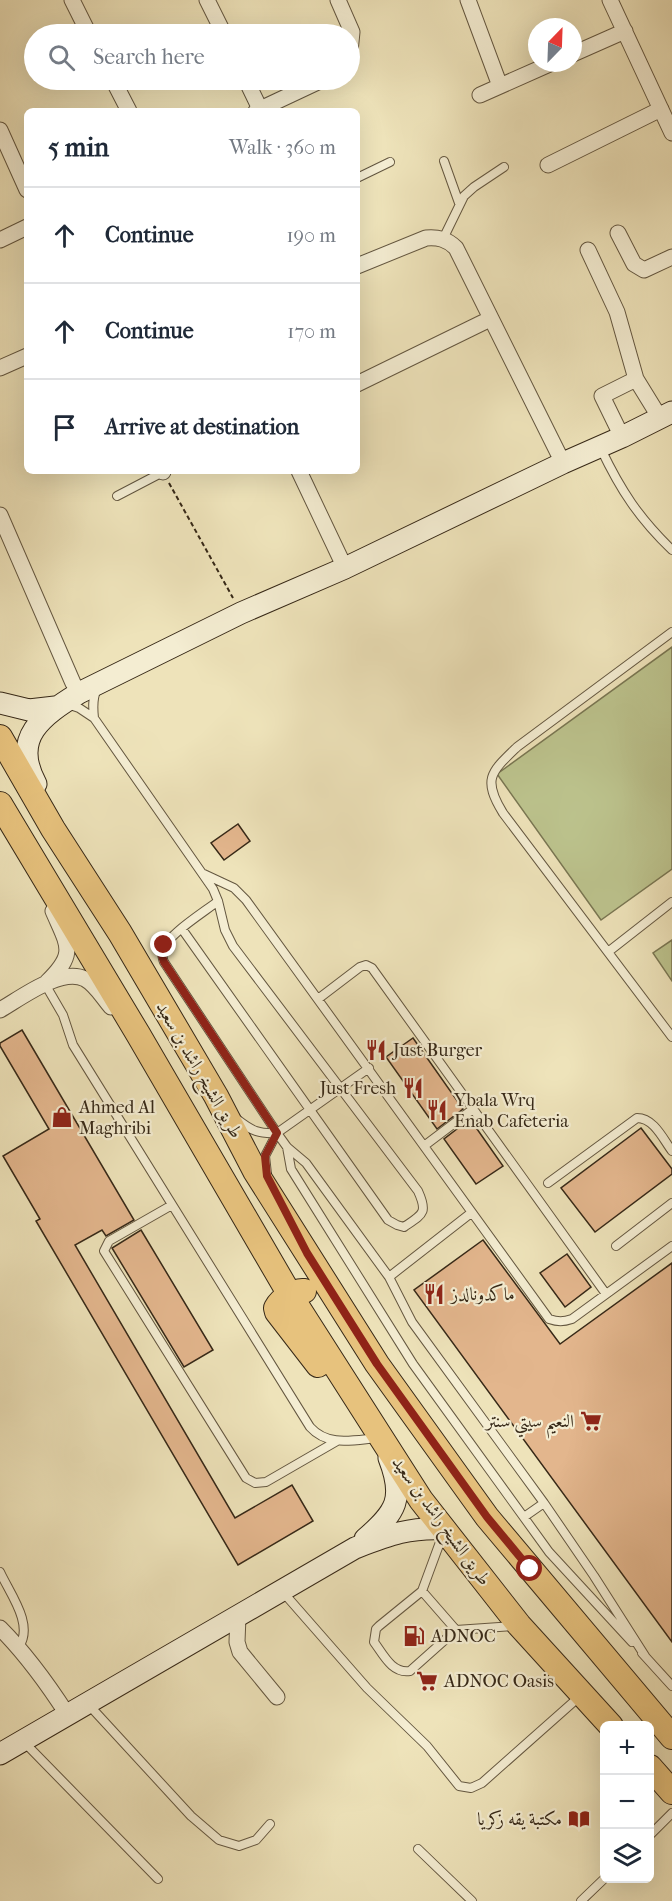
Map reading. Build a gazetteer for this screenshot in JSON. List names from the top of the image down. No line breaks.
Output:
{"streets":{"main road":["طريق الشيخ راشد بن سعيد"]},"places":{"restaurant":["Just Burger","Just Fresh","Ybala Wrq Enab Cafeteria","ماكدونالدز"],"shop":["Ahmed Al Maghribi"],"supermarket":["النعيم سيتي سنتر","ADNOC Oasis"],"fuel station":["ADNOC"],"library":["مكتبة يقه زكريا"]},"north":"top right","page":{"search":"Search here","heading":["5 min","Walk · 360 m"],"list":[["Continue","190 m"],["Continue","170 m"],"Arrive at destination"],"map_buttons":["+","−"]}}
